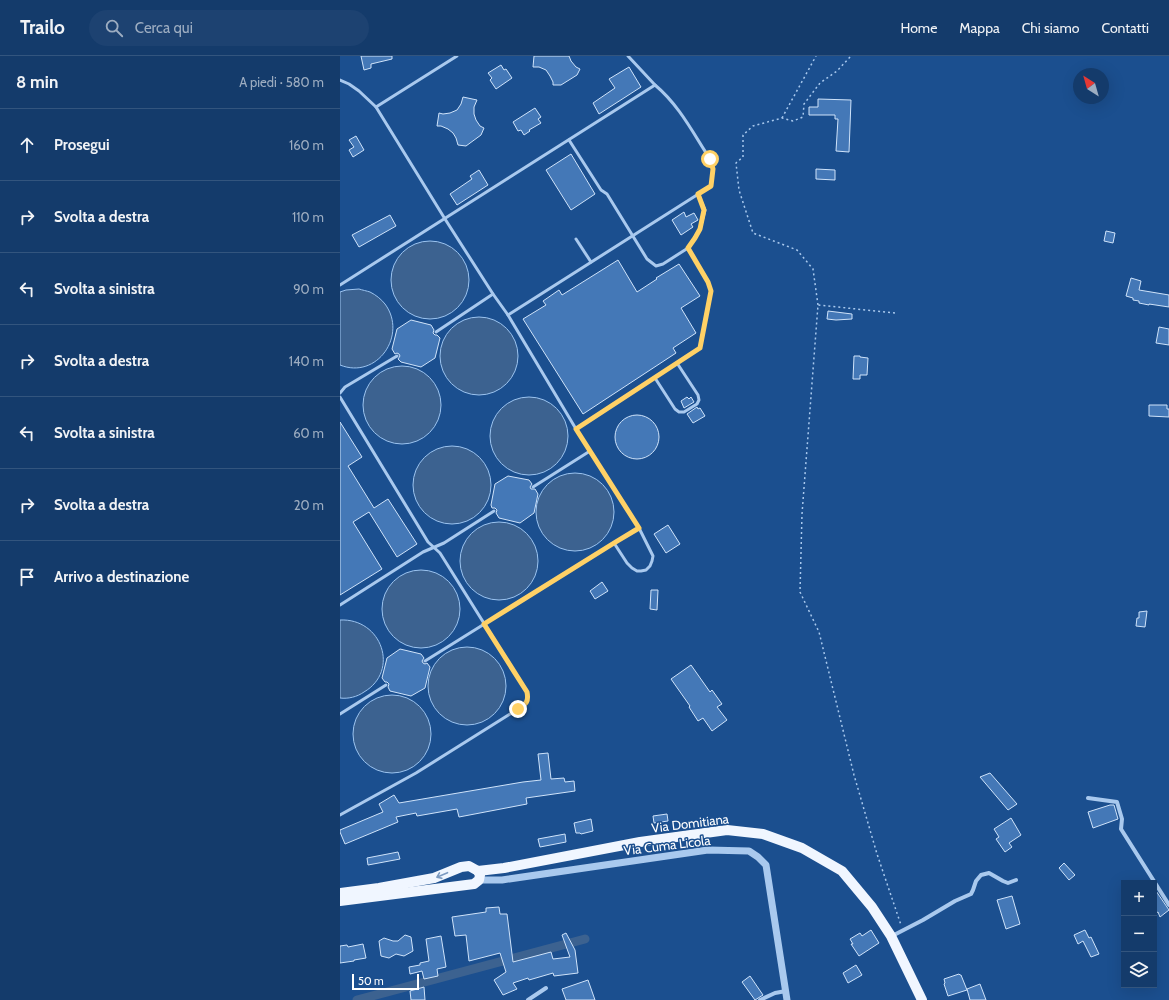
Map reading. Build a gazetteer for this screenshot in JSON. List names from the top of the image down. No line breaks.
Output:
{"streets":{"main road":["Via Domitiana"],"street":["Via Cuma Licola"]},"crossings":[["Via Domitiana","Via Cuma Licola"]],"scale_bar":"50 m","north":"top left","page":{"header":"Trailo","search":"Cerca qui","nav":["Home","Mappa","Chi siamo","Contatti"],"heading":["8 min","A piedi · 580 m"],"list":[["Prosegui","160 m"],["Svolta a destra","110 m"],["Svolta a sinistra","90 m"],["Svolta a destra","140 m"],["Svolta a sinistra","60 m"],["Svolta a destra","20 m"],"Arrivo a destinazione"],"map_buttons":["+","−"],"scale":"50 m"}}
